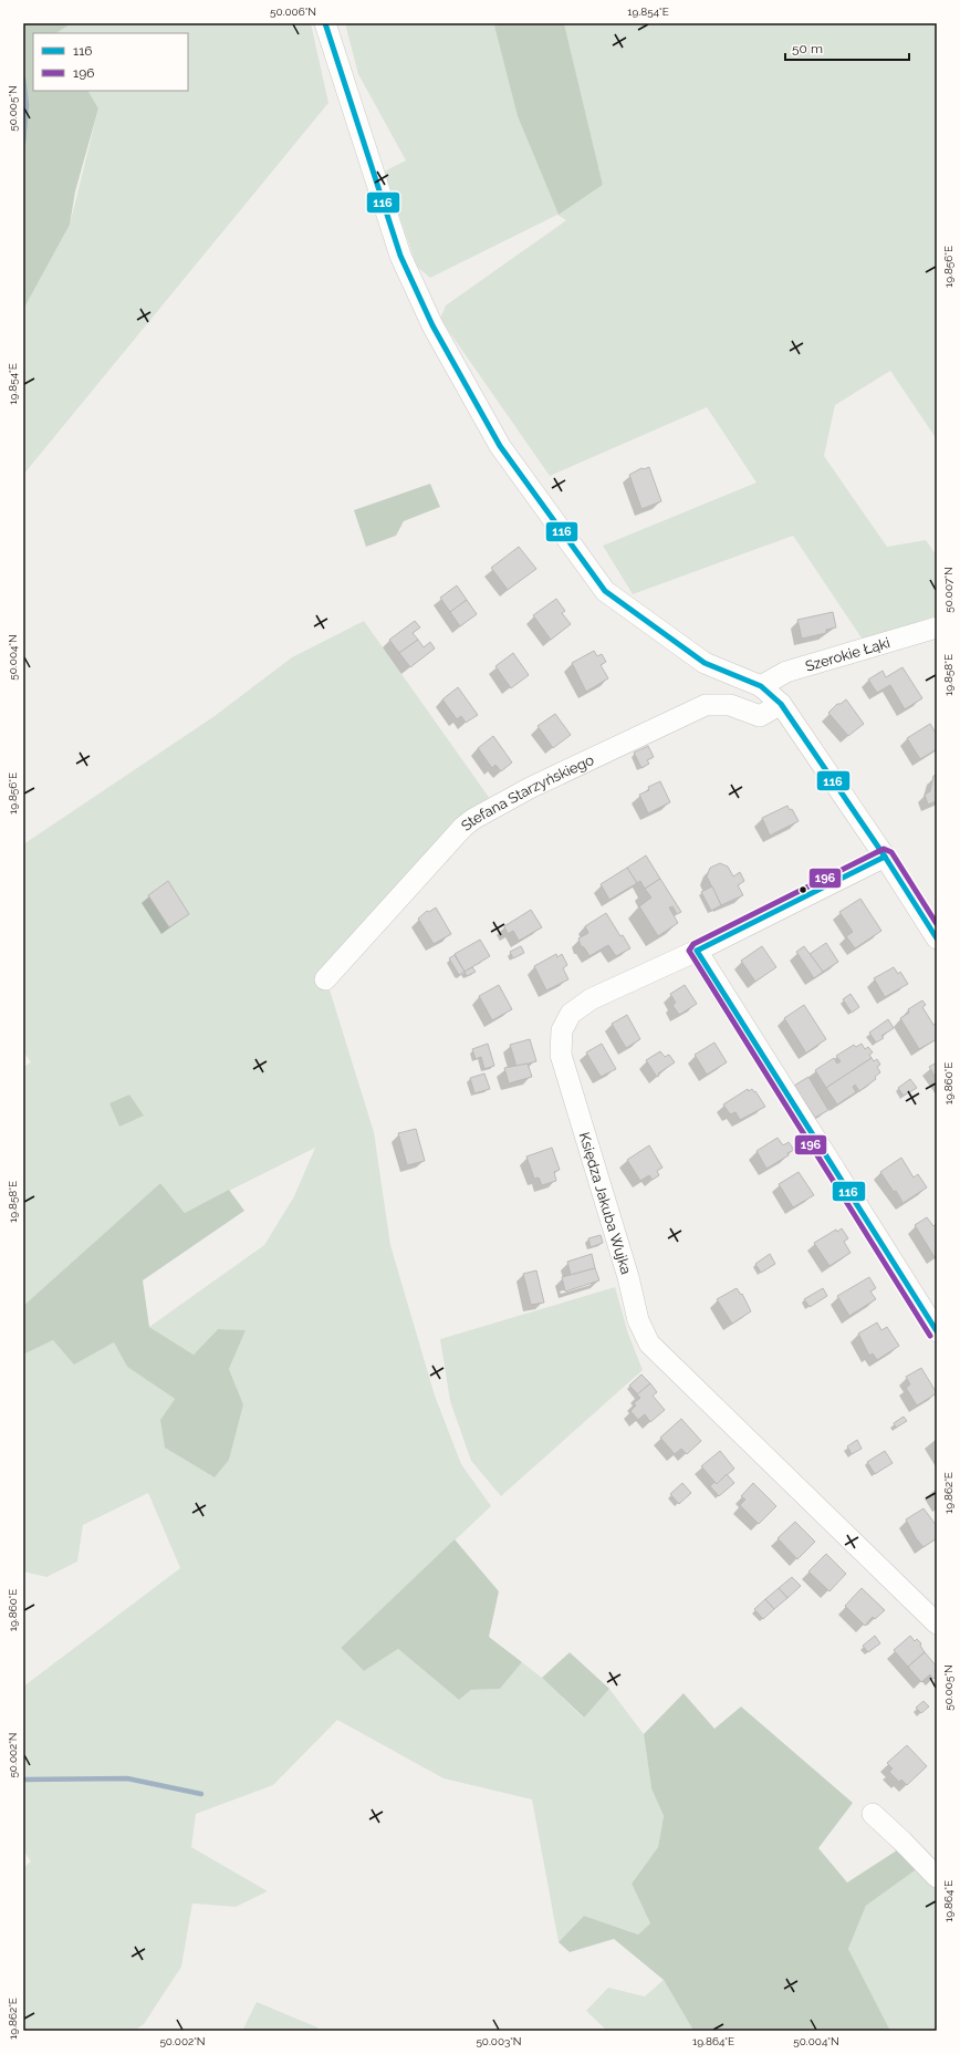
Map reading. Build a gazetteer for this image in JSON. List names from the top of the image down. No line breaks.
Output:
{"streets":{"street":["Szerokie Łąki","Stefana Starzyńskiego","Księdza Jakuba Wujka"]},"lines":["transit line 116","transit line 196"],"legend":["116","196"],"scale_bar":"50 m","coordinates":["50.006°N","19.854°E","50.005°N","19.856°E","50.007°N","50.004°N","19.858°E","19.860°E","19.862°E","50.002°N","19.864°E","50.003°N"]}
